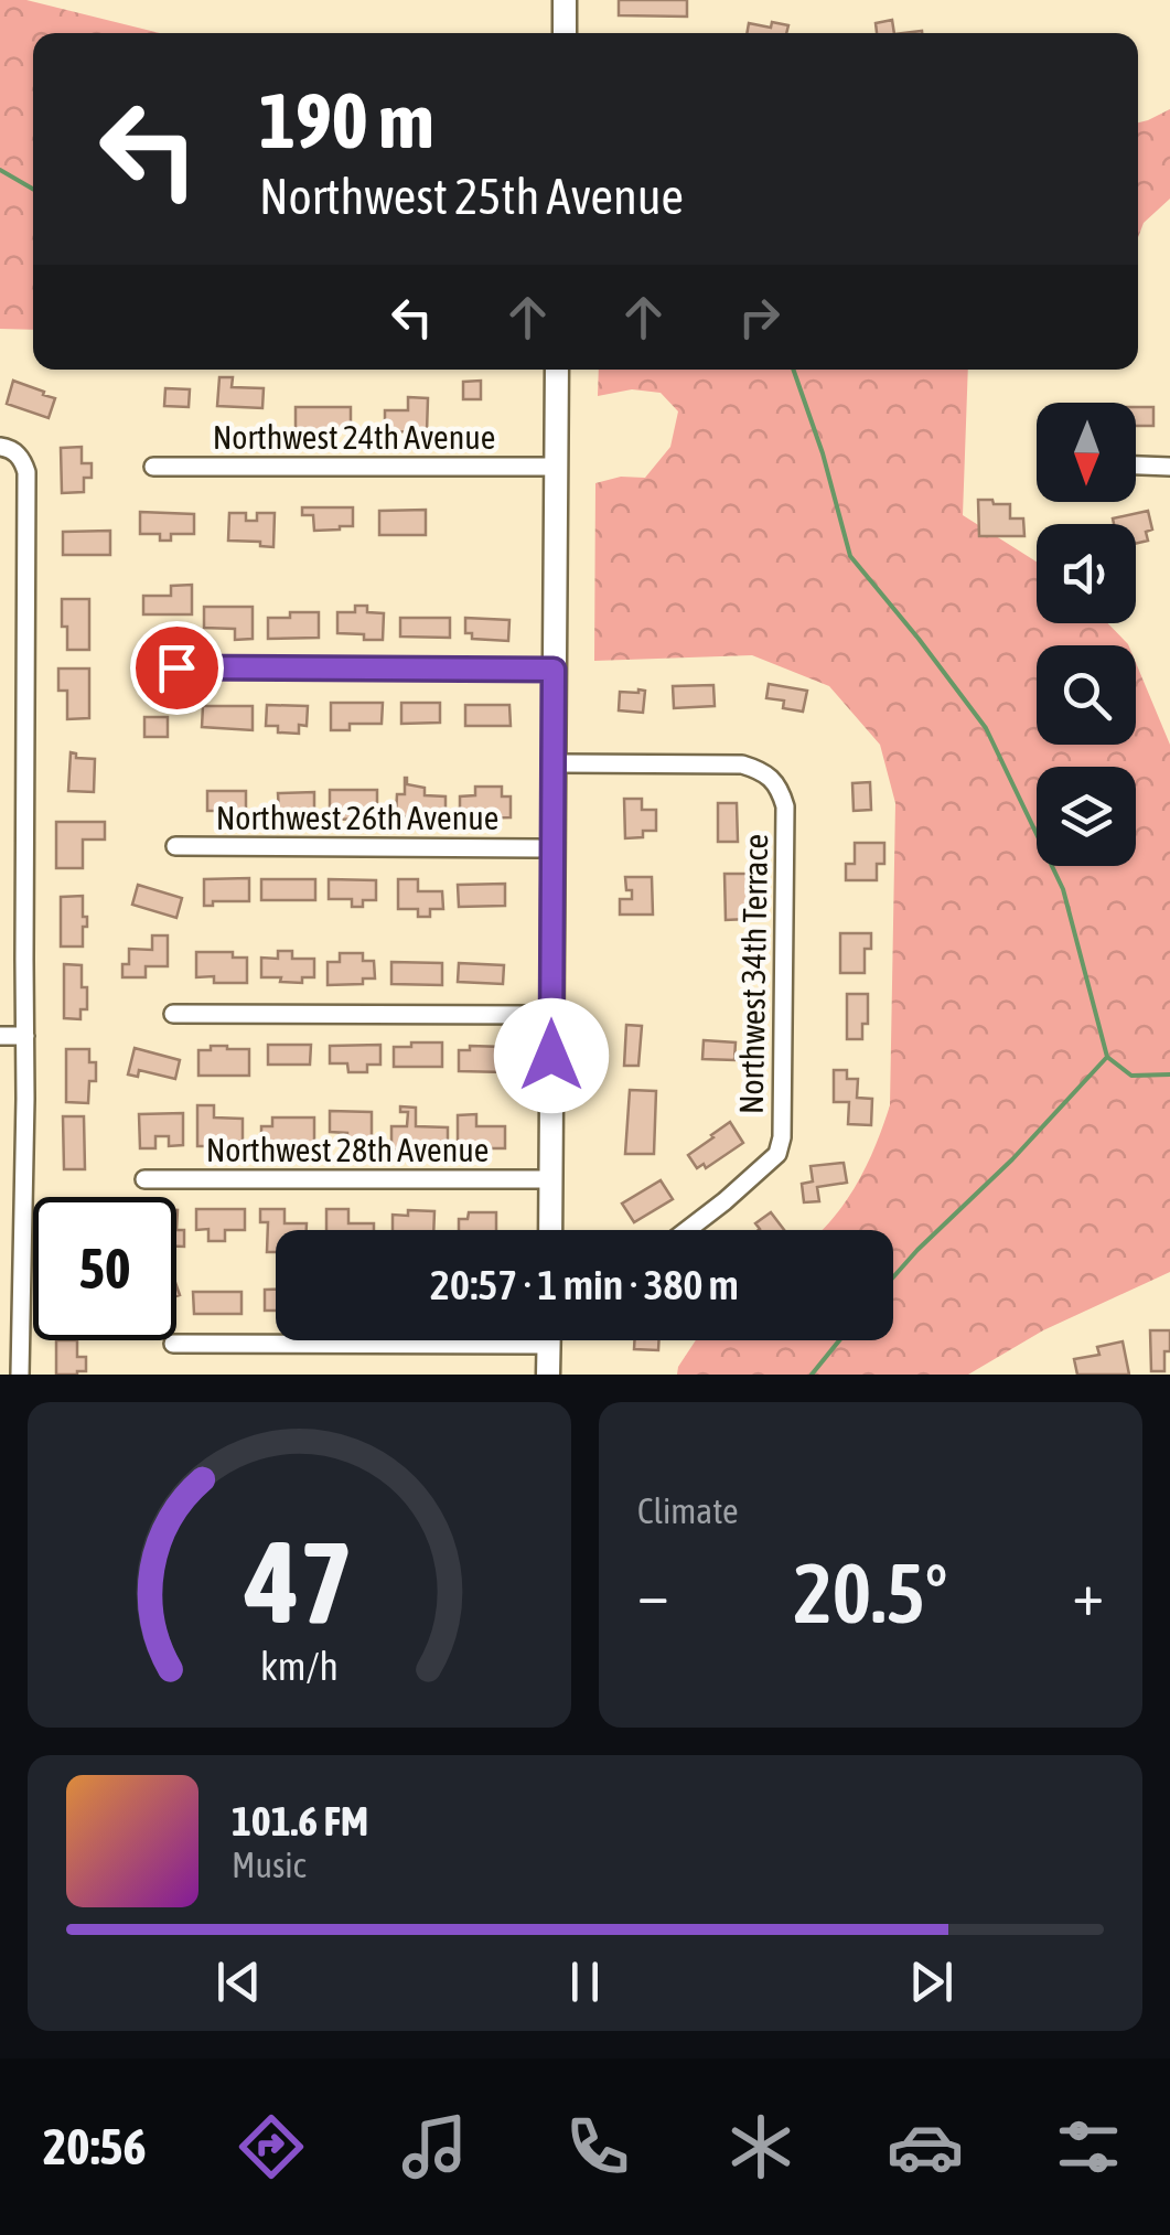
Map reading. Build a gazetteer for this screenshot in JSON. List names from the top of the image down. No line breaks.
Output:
{"streets":{"street":["Northwest 24th Avenue","Northwest 26th Avenue","Northwest 34th Terrace","Northwest 28th Avenue"]},"north":"bottom","page":{"turn":["190 m","Northwest 25th Avenue"],"limit":"50","trip":"20:57 · 1 min · 380 m","tile":"Climate","heat":["−","20.5°","+"],"song":["101.6 FM","Music"],"tabs":"20:56","gauge":["47","km/h"]}}
